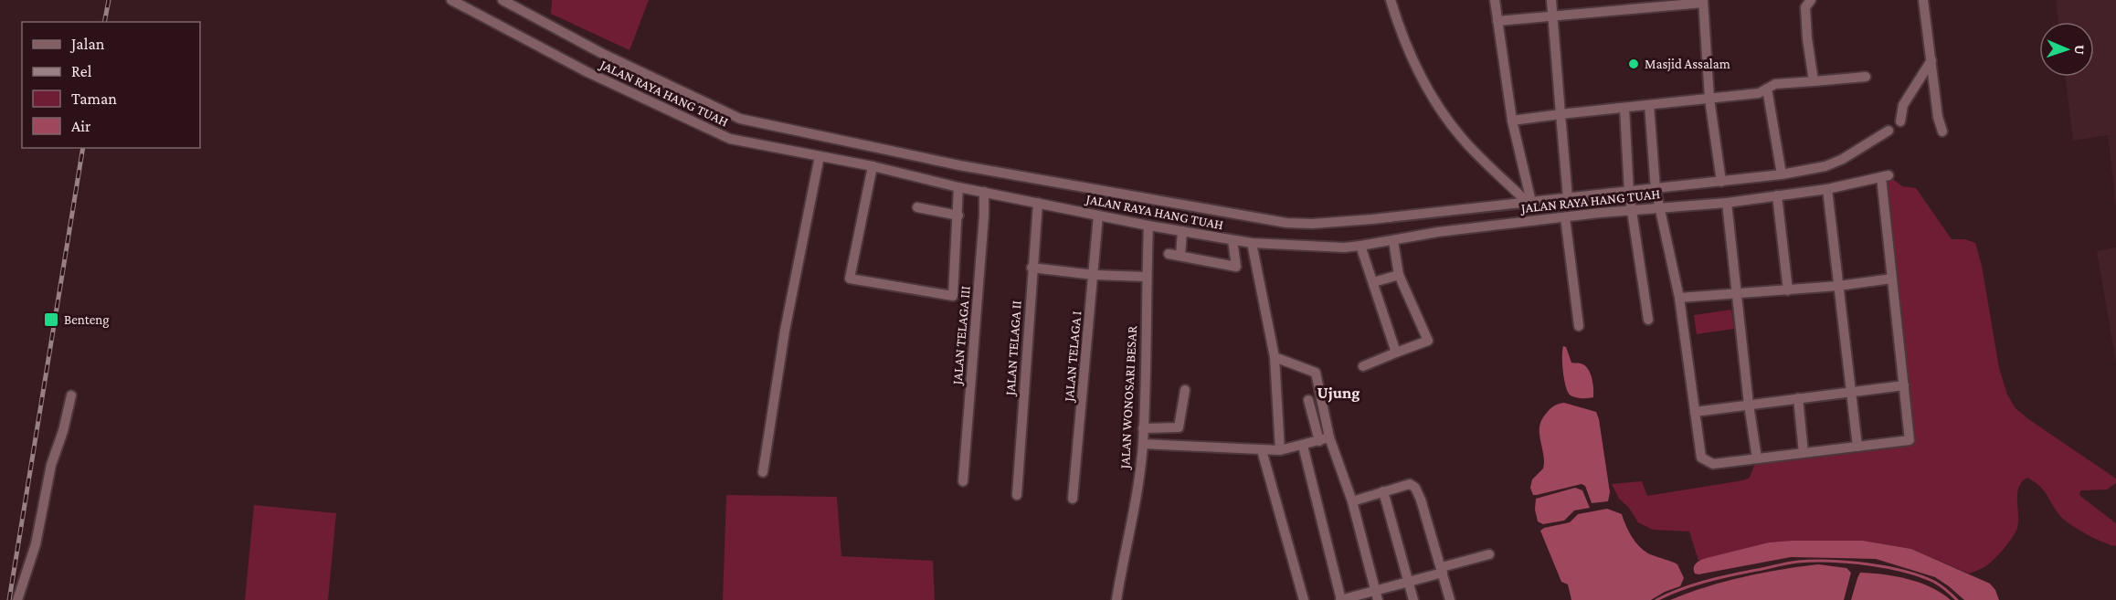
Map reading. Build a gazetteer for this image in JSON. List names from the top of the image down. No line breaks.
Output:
{"streets":{"street":["JALAN RAYA HANG TUAH","JALAN TELAGA III","JALAN TELAGA II","JALAN TELAGA I","JALAN WONOSARI BESAR"]},"crossings":[["JALAN RAYA HANG TUAH","JALAN TELAGA III"],["JALAN RAYA HANG TUAH","JALAN TELAGA II"],["JALAN RAYA HANG TUAH","JALAN TELAGA I"],["JALAN RAYA HANG TUAH","JALAN WONOSARI BESAR"]],"districts":["Ujung"],"places":{"other":["Masjid Assalam"],"transit":["Benteng"]},"legend":["Jalan","Rel","Taman","Air"],"north":"right"}
